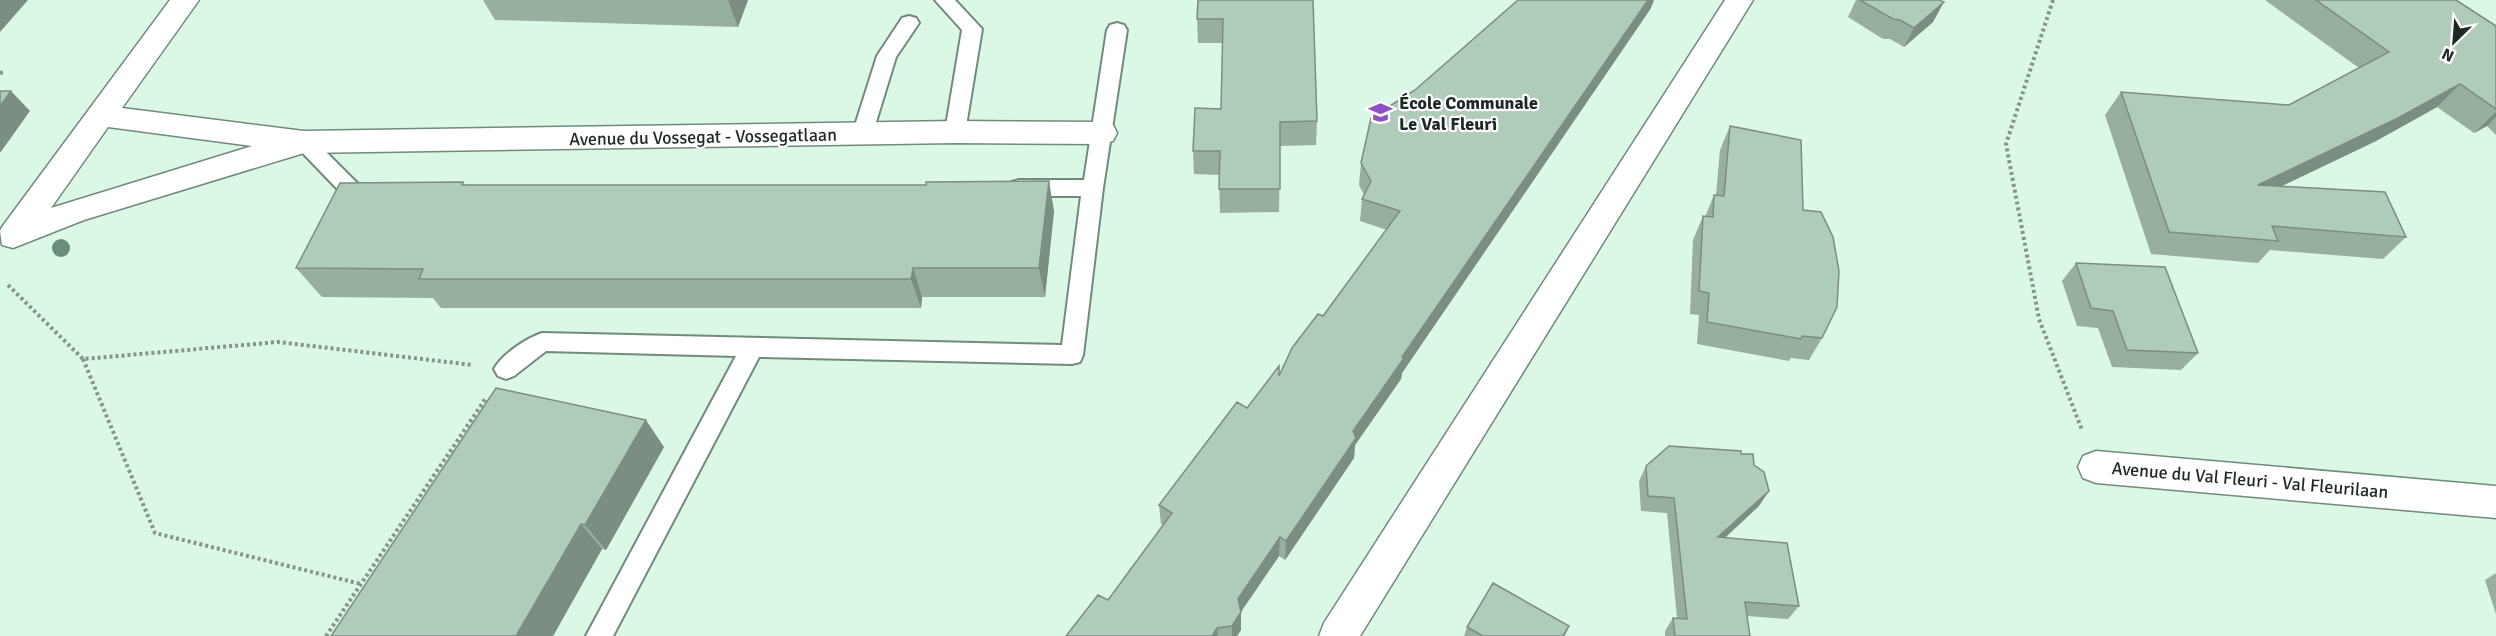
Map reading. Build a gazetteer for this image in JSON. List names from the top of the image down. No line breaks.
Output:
{"streets":{"street":["Avenue du Vossegat - Vossegatlaan","Avenue du Val Fleuri - Val Fleurilaan"]},"places":{"school or university":["École Communale Le Val Fleuri"]},"north":"bottom left"}
